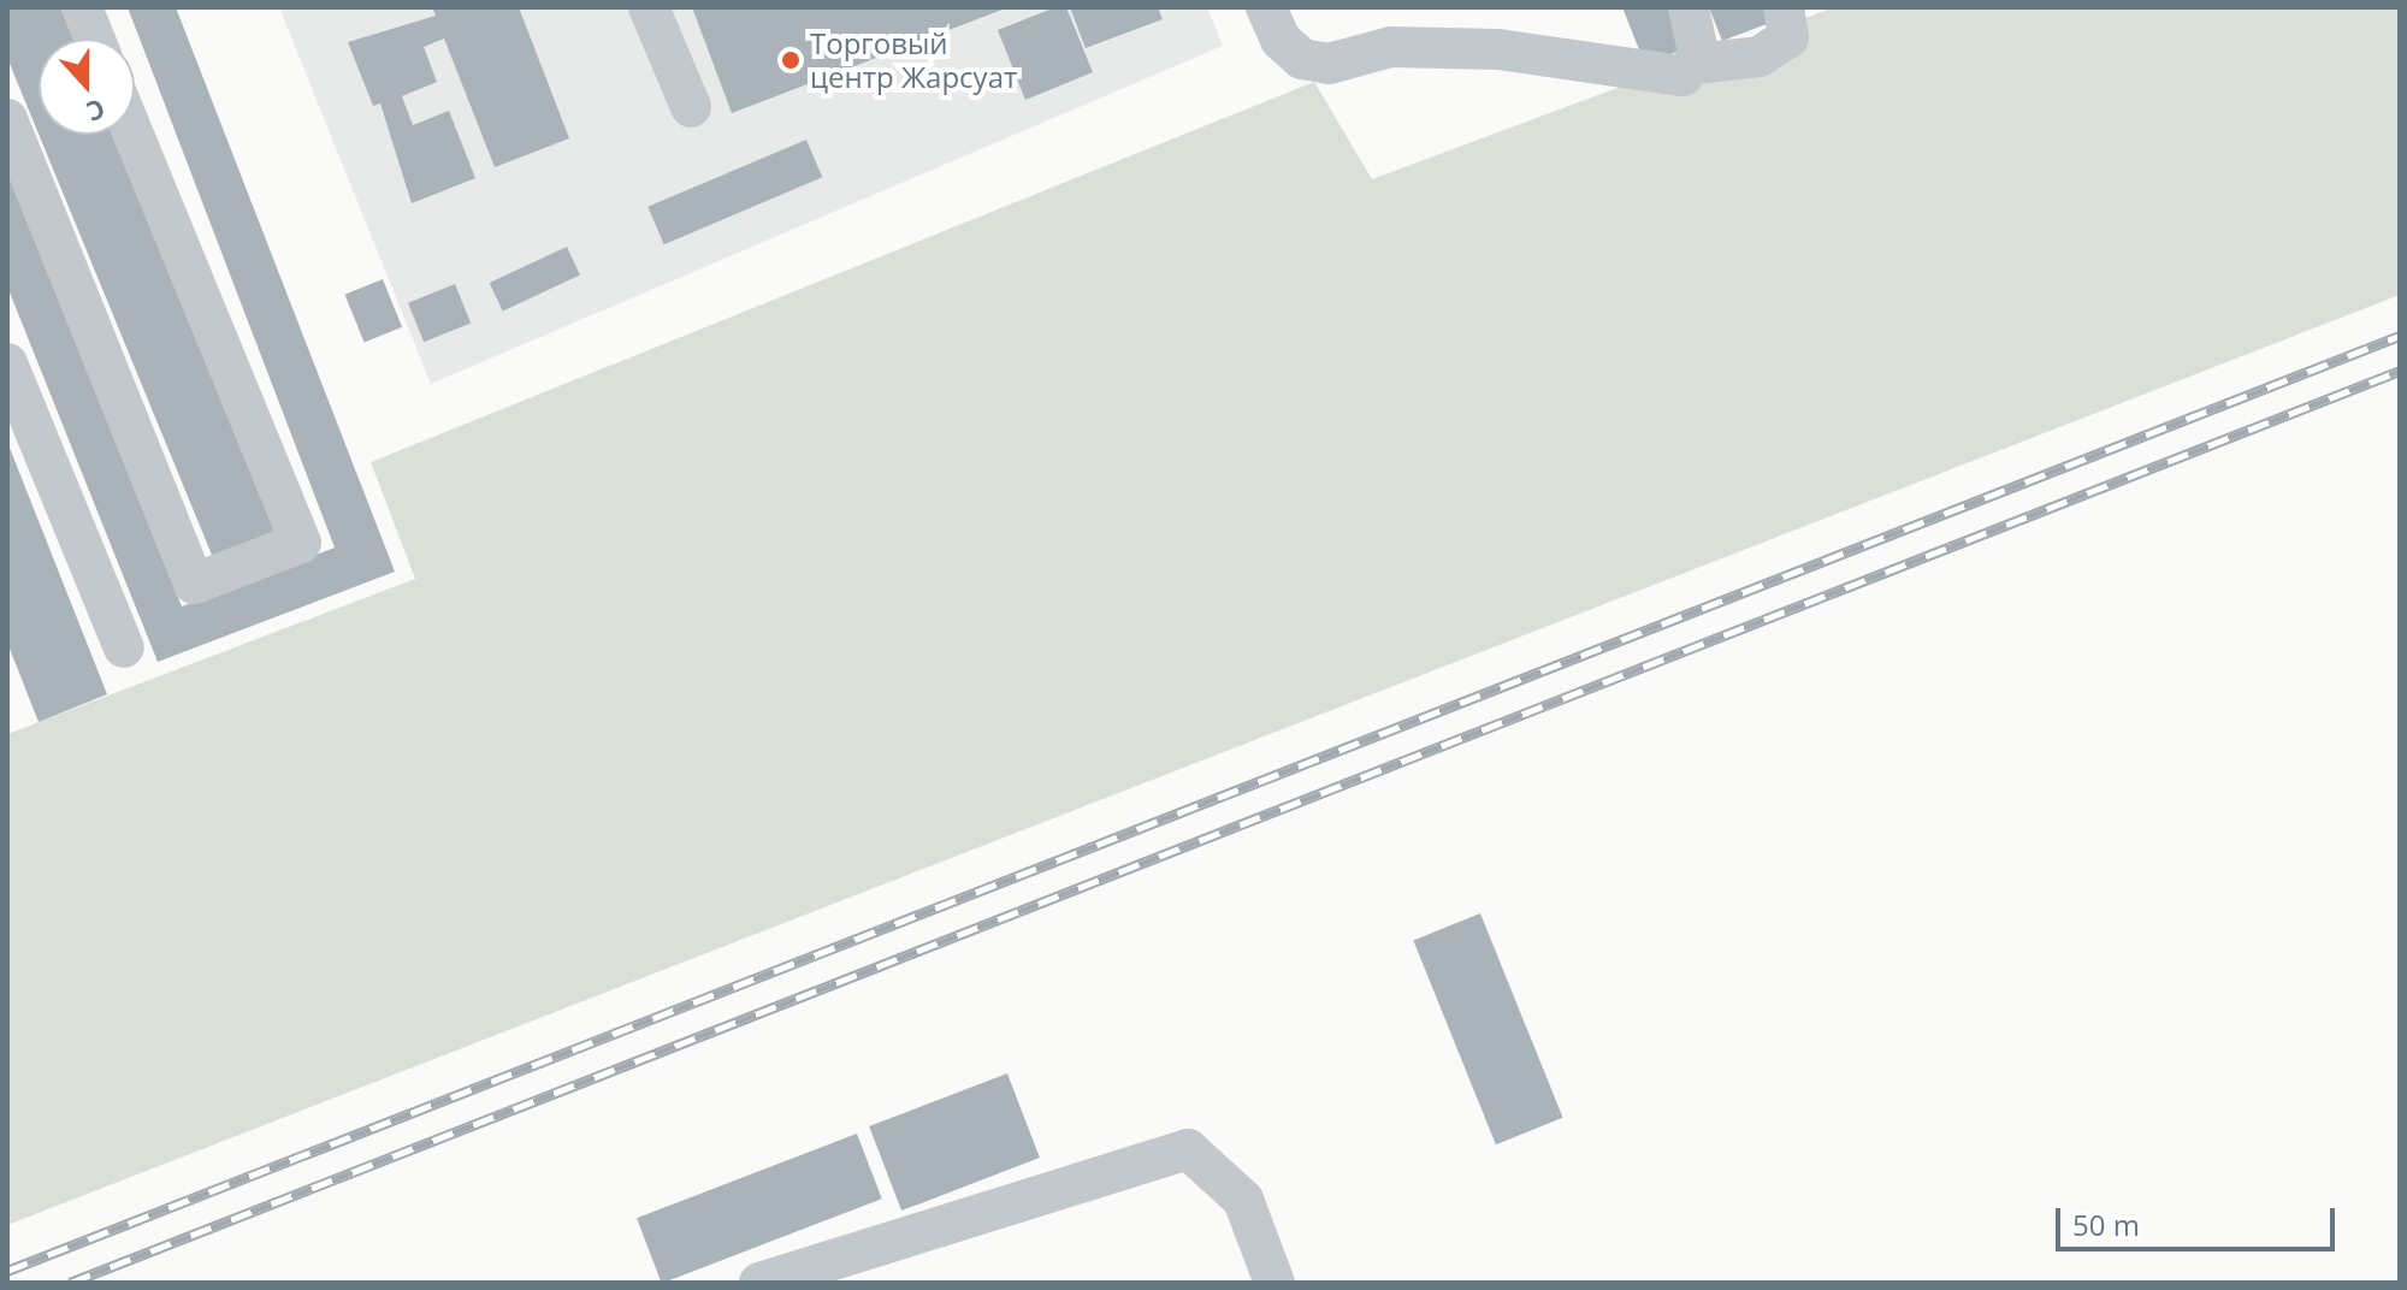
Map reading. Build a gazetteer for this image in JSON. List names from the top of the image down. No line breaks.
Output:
{"places":["Торговый центр Жарсуат"],"scale_bar":"50 m","north":"bottom"}
